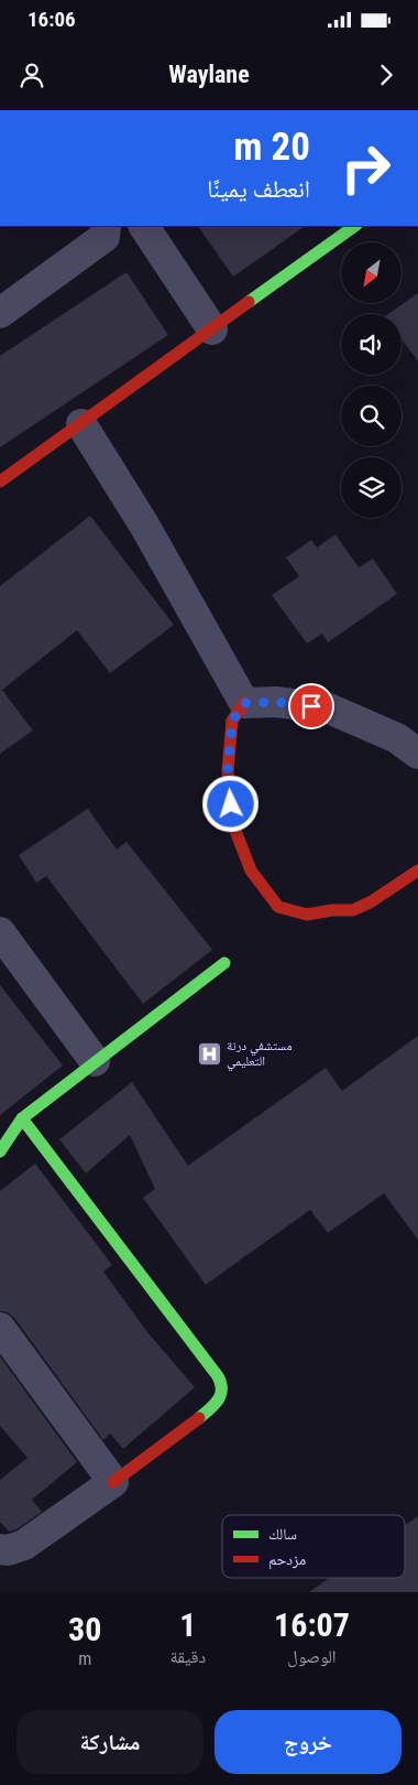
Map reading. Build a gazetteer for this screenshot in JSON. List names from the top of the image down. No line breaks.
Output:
{"places":{"hospital":["مستشفي درنة التعليمي"]},"legend":["سالك","مزدحم"],"north":"bottom left","page":{"status":"16:06","header":"Waylane","turn":["20 m","انعطف يمينًا"],"eta":["16:07","الوصول","1","دقيقة","30","m"],"buttons":["خروج","مشاركة"]}}
